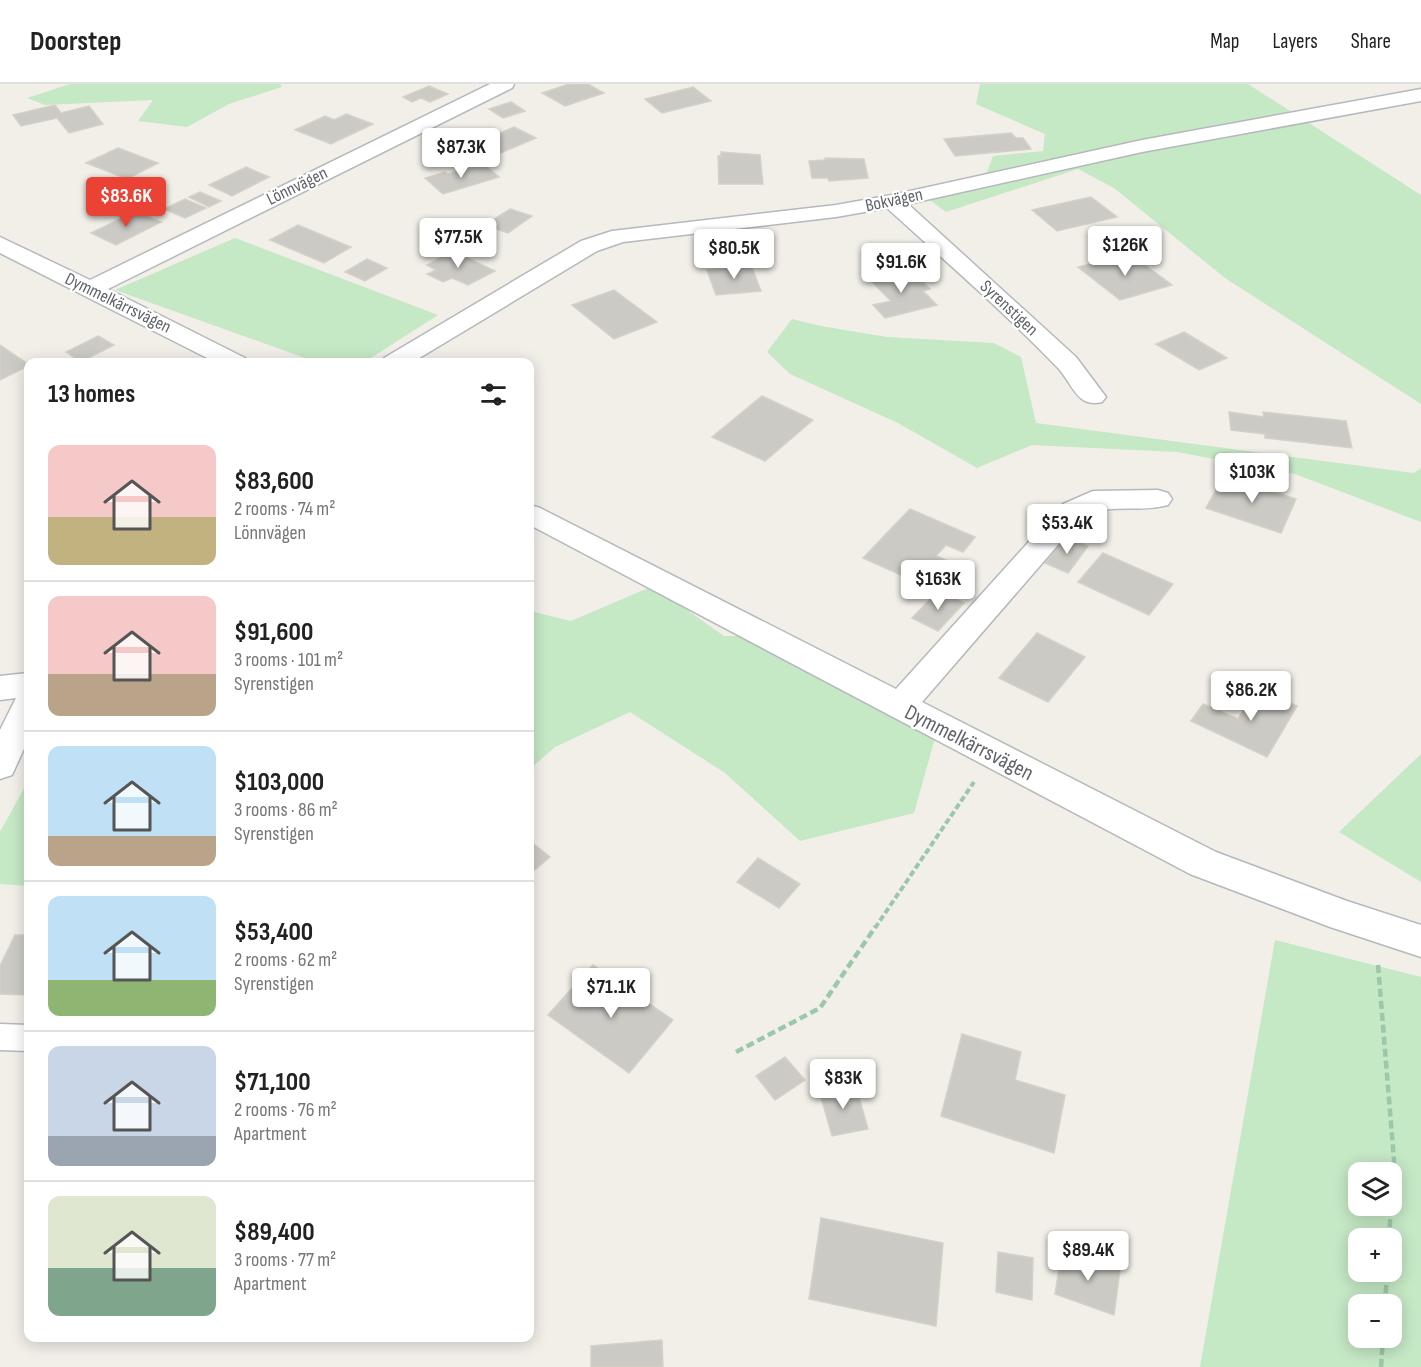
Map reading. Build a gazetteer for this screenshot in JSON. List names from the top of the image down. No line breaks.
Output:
{"streets":{"street":["Lönnvägen","Bokvägen","Dymmelkärrsvägen","Syrenstigen"]},"crossings":[["Lönnvägen","Dymmelkärrsvägen"],["Bokvägen","Syrenstigen"]],"page":{"header":"Doorstep","nav":["Map","Layers","Share"],"price":["$87.3K","$83.6K","$77.5K","$126K","$80.5K","$91.6K","$103K","$53.4K","$163K","$86.2K","$71.1K","$83K","$89.4K"],"heading":"13 homes","list":[{"name":"$83,600","note":"2 rooms · 74 m² · Lönnvägen"},{"name":"$91,600","note":"3 rooms · 101 m² · Syrenstigen"},{"name":"$103,000","note":"3 rooms · 86 m² · Syrenstigen"},{"name":"$53,400","note":"2 rooms · 62 m² · Syrenstigen"},{"name":"$71,100","note":"2 rooms · 76 m² · Apartment"},{"name":"$89,400","note":"3 rooms · 77 m² · Apartment"}],"map_buttons":["+","−"]}}
